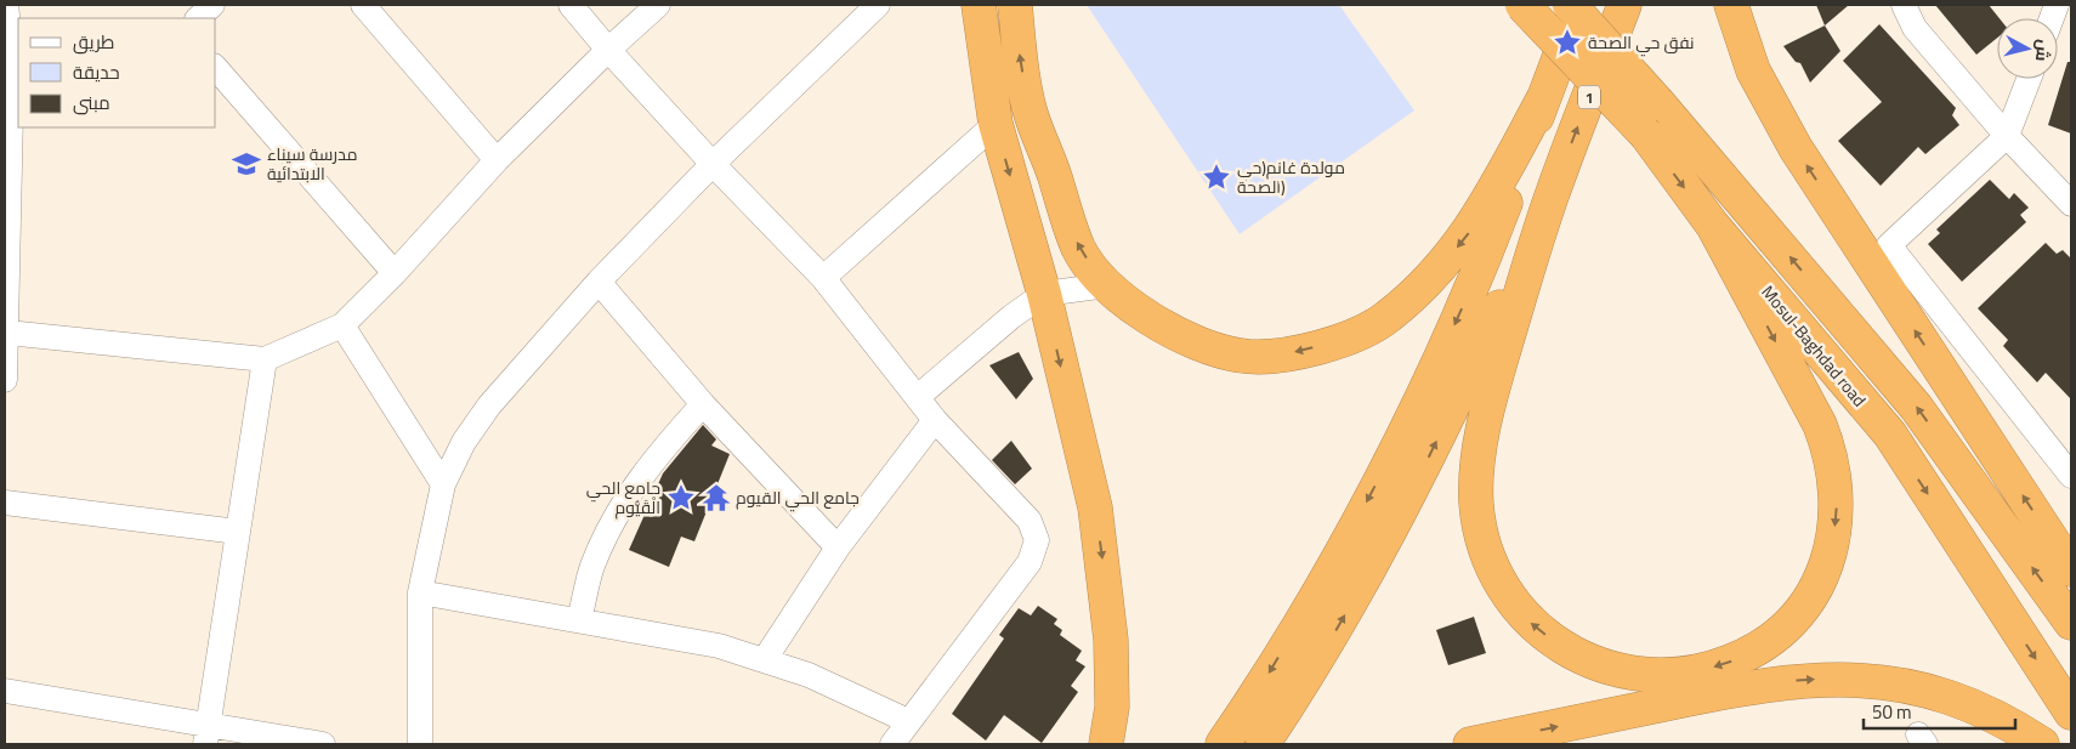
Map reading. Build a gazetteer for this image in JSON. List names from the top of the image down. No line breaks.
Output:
{"streets":{"highway":["1","Mosul-Baghdad road"]},"places":{"place":["نفق حي الصحة","مولدة غانم(حي الصحة)","جامع الحي الْقَيُّوم"],"school or university":["مدرسة سيناء الابتدائية"],"temple":["جامع الحي القيوم"]},"legend":["طريق","حديقة","مبنى"],"scale_bar":"50 m","north":"right"}
